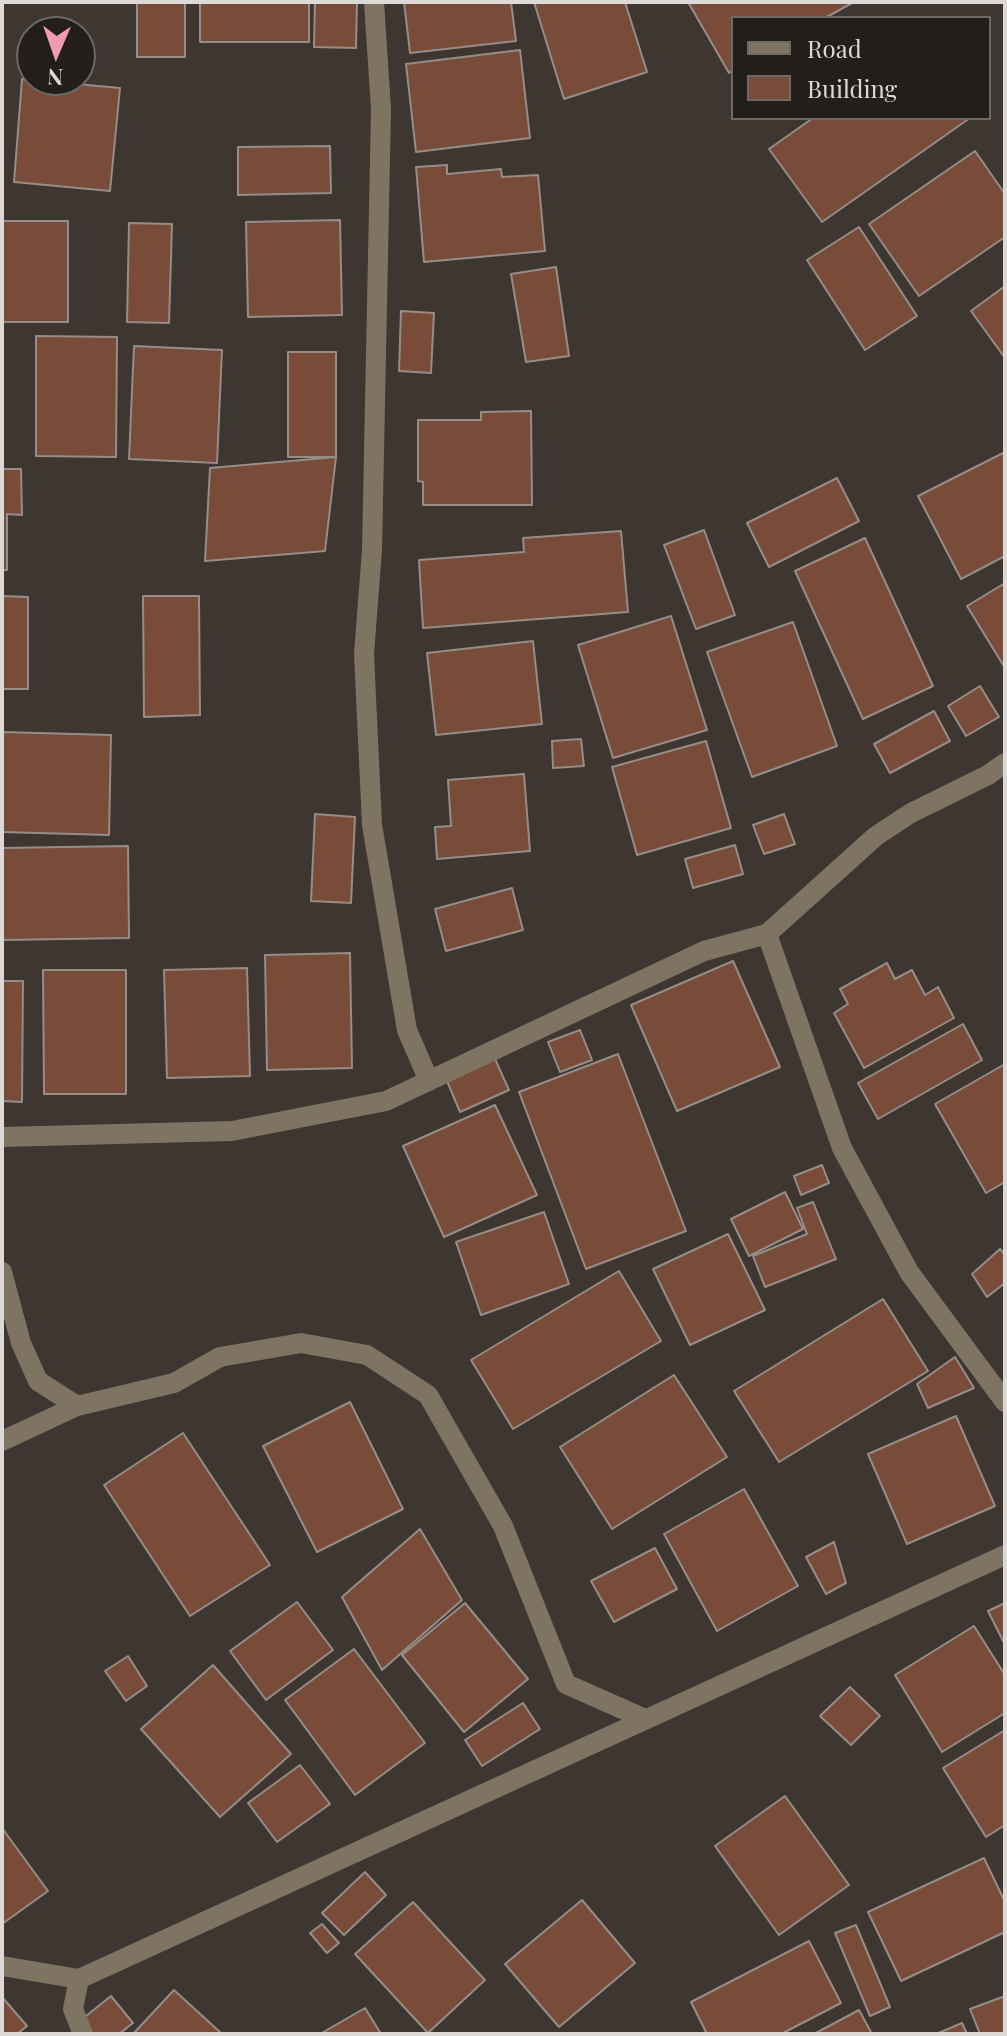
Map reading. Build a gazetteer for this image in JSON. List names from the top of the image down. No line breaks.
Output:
{"legend":["Road","Building"],"north":"bottom"}
